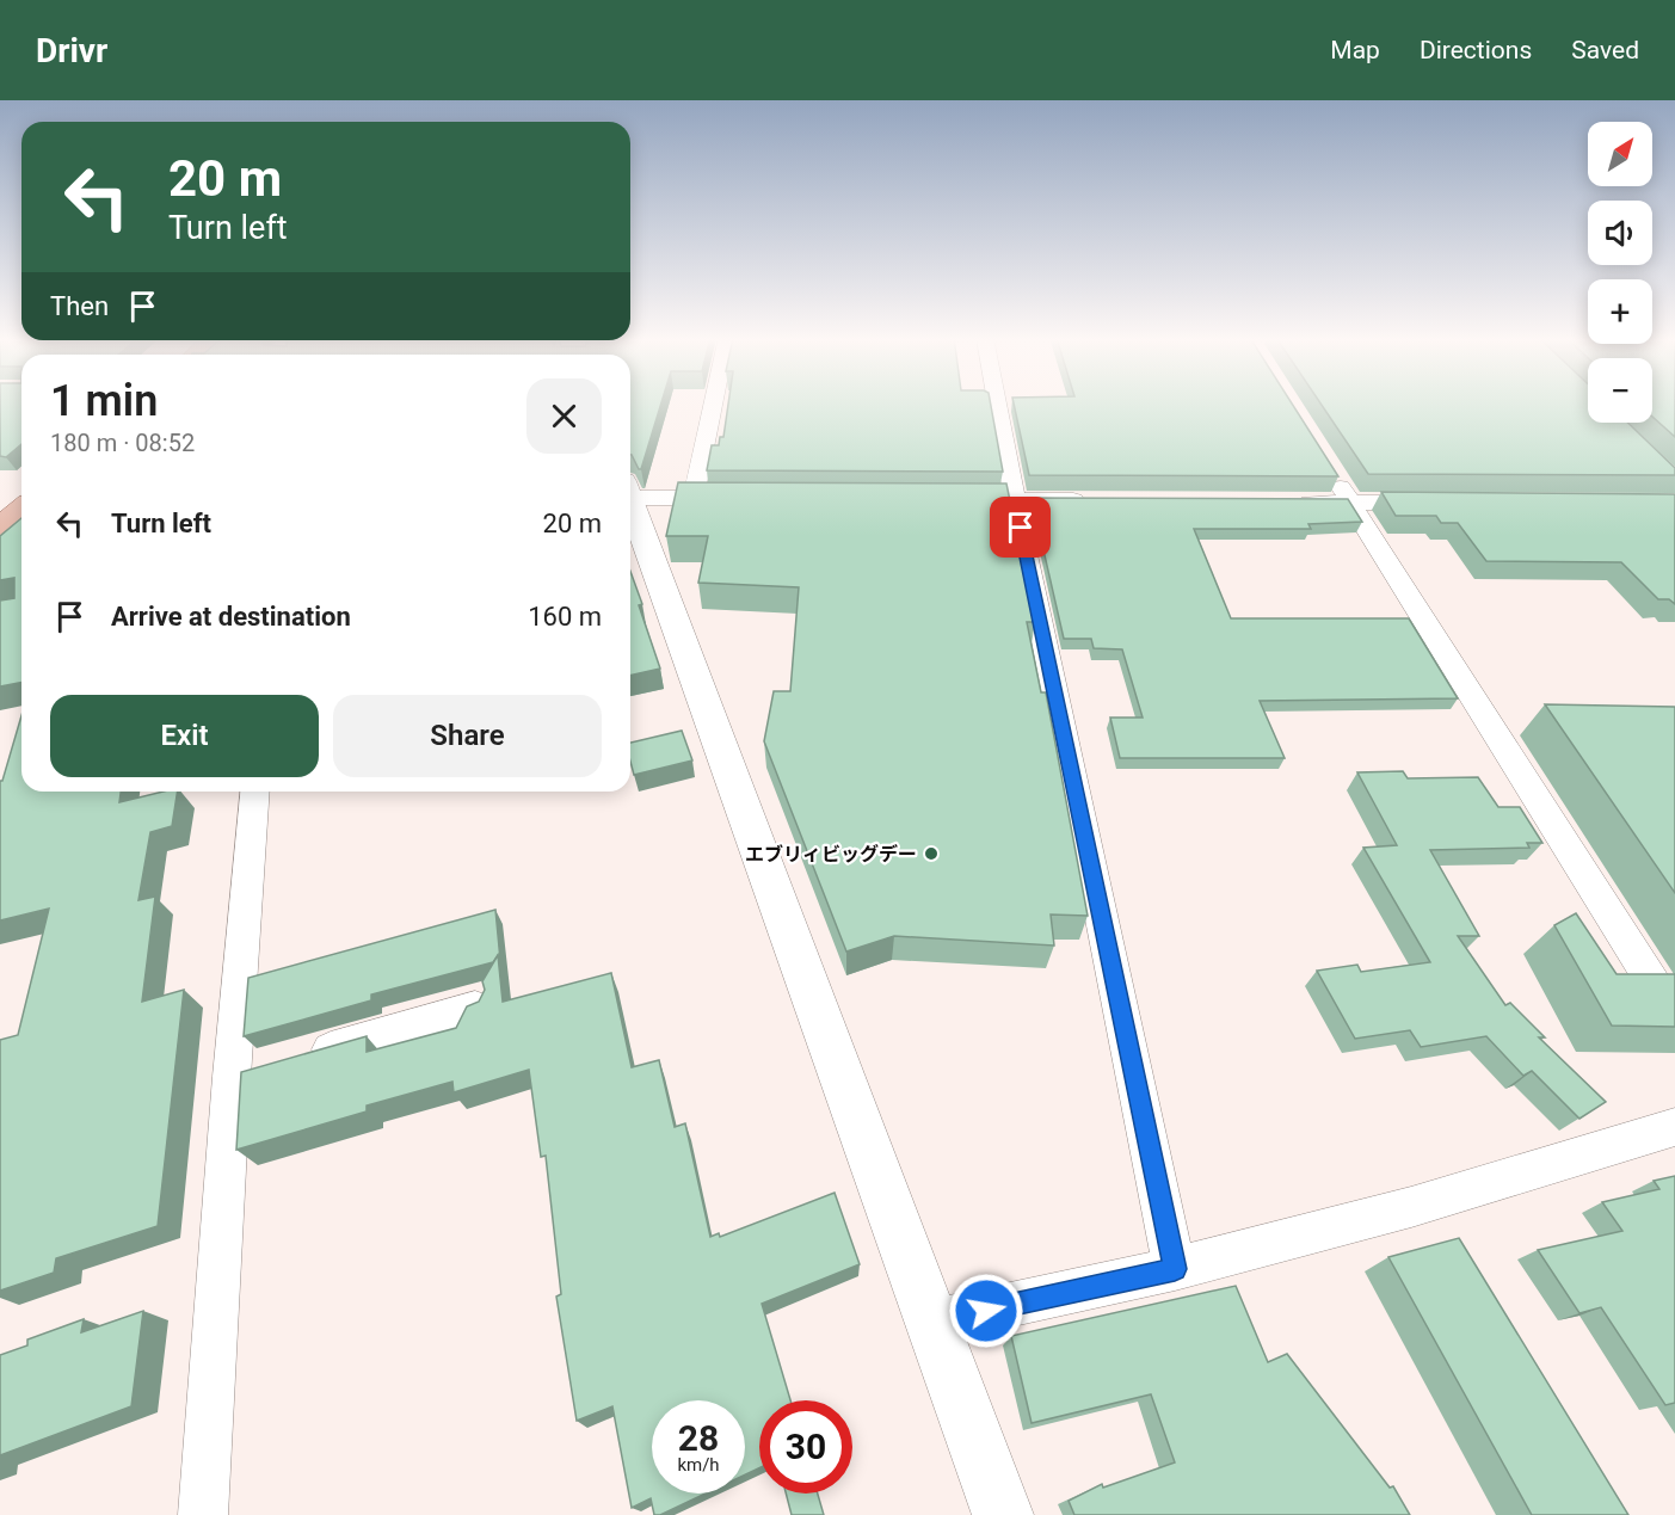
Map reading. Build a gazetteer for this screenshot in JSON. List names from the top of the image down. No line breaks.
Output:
{"places":["エブリィビッグデー"],"north":"top right","page":{"header":"Drivr","nav":["Map","Directions","Saved"],"map_buttons":["+","−"],"turn":["20 m","Turn left"],"then":"Then","heading":["1 min","180 m · 08:52"],"list":[{"name":"Turn left","value":"20 m"},{"name":"Arrive at destination","value":"160 m"}],"buttons":["Exit","Share"],"speed":"28 km/h","limit":"30"}}
